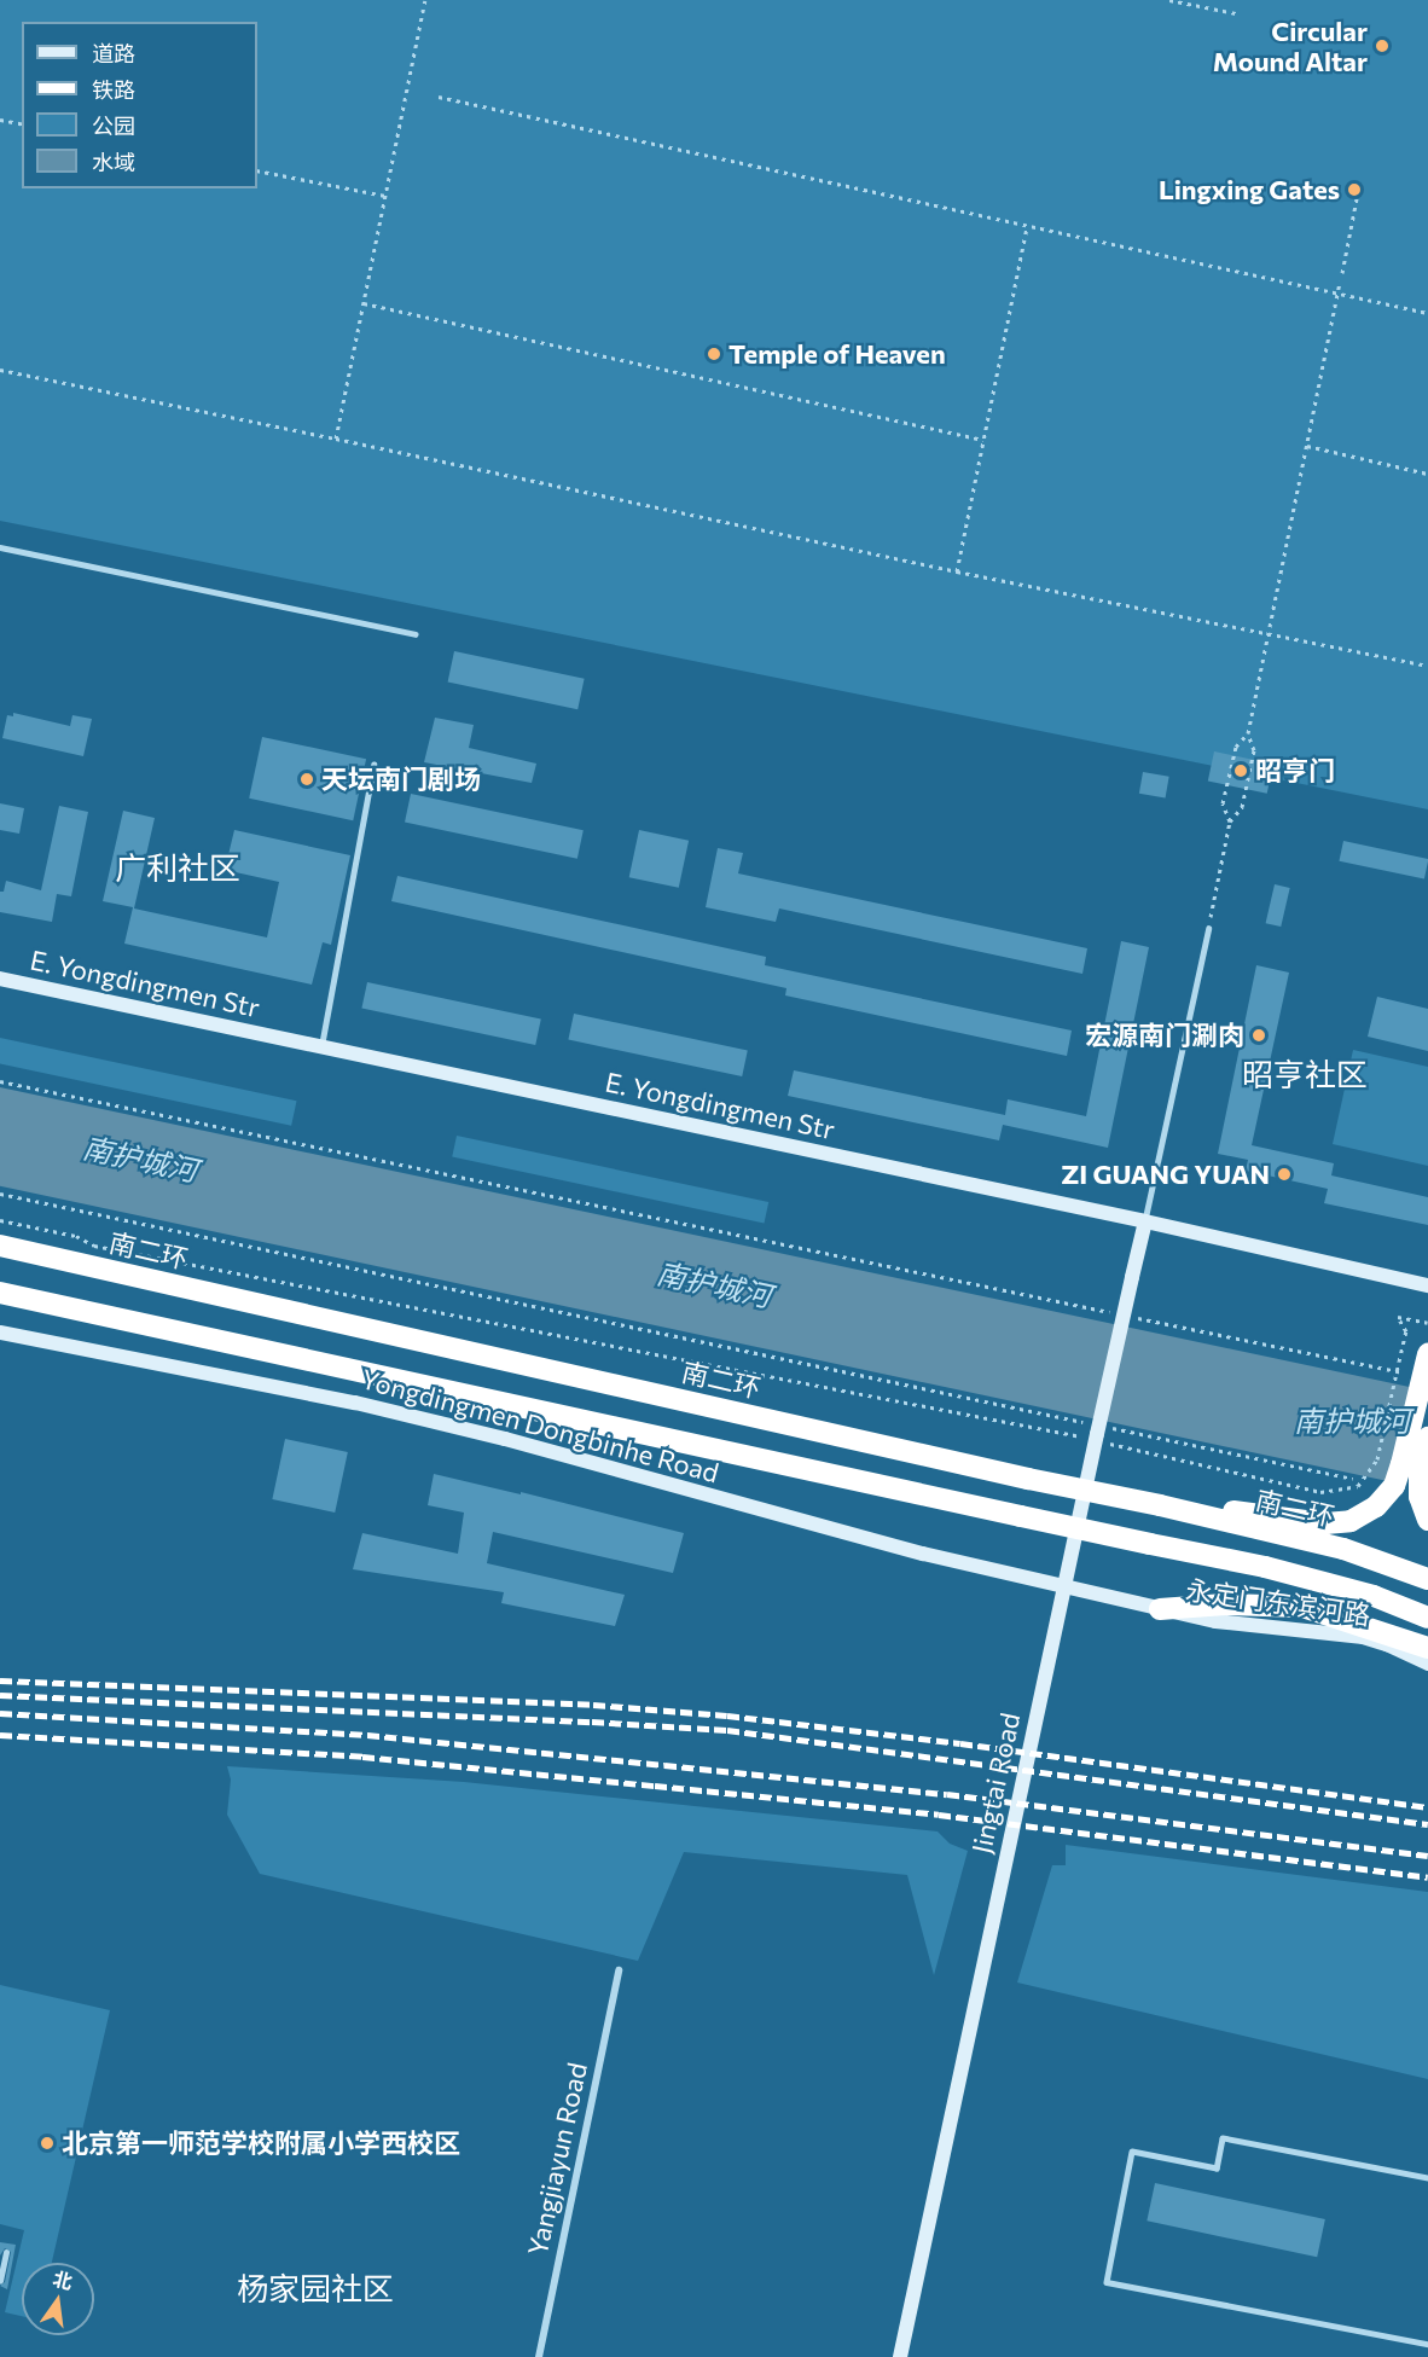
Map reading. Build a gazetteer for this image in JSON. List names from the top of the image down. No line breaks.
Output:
{"streets":{"highway":["南二环"],"street":["E. Yongdingmen Str","Yongdingmen Dongbinhe Road","永定门东滨河路","Jingtai Road","Yangjiayun Road"]},"crossings":[["E. Yongdingmen Str","Jingtai Road"],["Yongdingmen Dongbinhe Road","永定门东滨河路"],["Yongdingmen Dongbinhe Road","Jingtai Road"]],"districts":["广利社区","昭亨社区","杨家园社区"],"water":["南护城河"],"places":["Circular Mound Altar","Lingxing Gates","Temple of Heaven","昭亨门","天坛南门剧场","宏源南门涮肉","ZI GUANG YUAN","北京第一师范学校附属小学西校区"],"legend":["道路","铁路","公园","水域"],"north":"top"}
